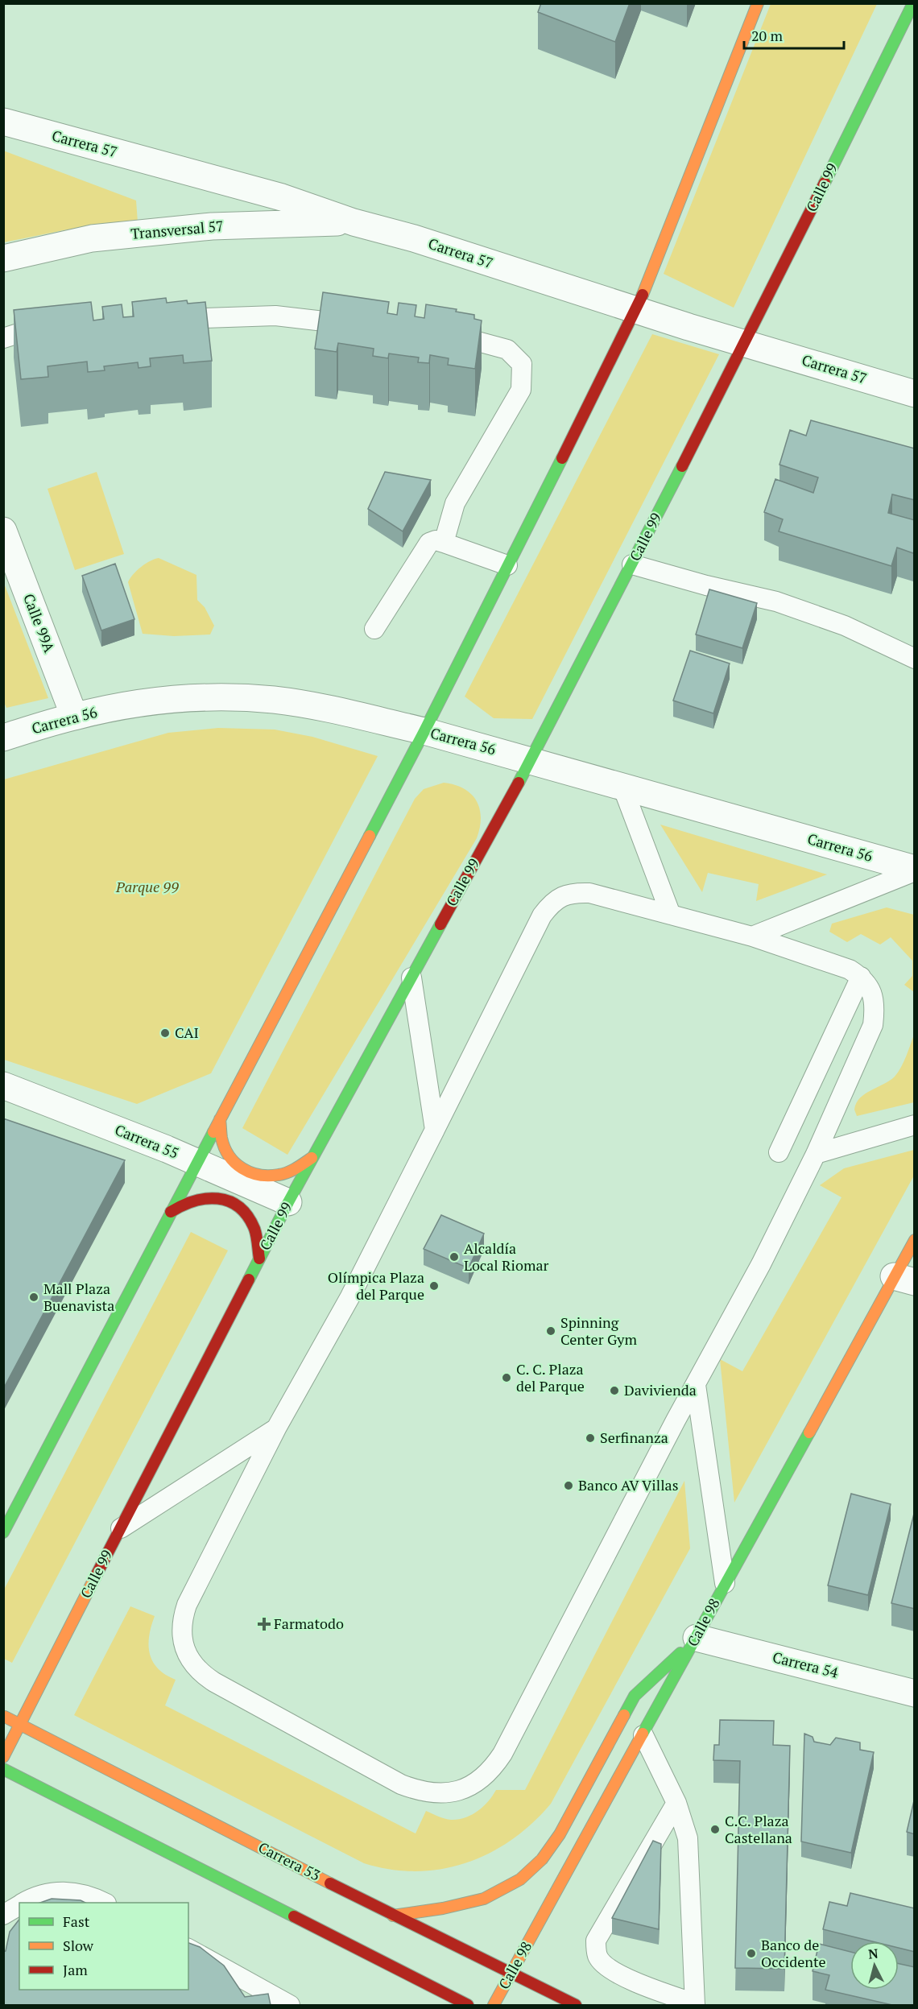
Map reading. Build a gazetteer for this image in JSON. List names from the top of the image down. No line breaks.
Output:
{"streets":{"street":["Carrera 57","Calle 99","Transversal 57","Calle 99A","Carrera 56","Carrera 55","Calle 98","Carrera 54","Carrera 53"]},"crossings":[["Carrera 57","Calle 99"],["Carrera 57","Transversal 57"],["Calle 99","Carrera 56"],["Calle 99","Carrera 55"],["Calle 99","Carrera 53"],["Calle 99A","Carrera 56"],["Calle 98","Carrera 54"],["Calle 98","Carrera 53"]],"parks":["Parque 99"],"places":{"other":["CAI","Alcaldía Local Riomar","Olímpica Plaza del Parque","Mall Plaza Buenavista","Spinning Center Gym","C. C. Plaza del Parque","Davivienda","Serfinanza","Banco AV Villas","C.C. Plaza Castellana","Banco de Occidente"],"health":["Farmatodo"]},"legend":["Fast","Slow","Jam"],"scale_bar":"20 m","north":"top"}
